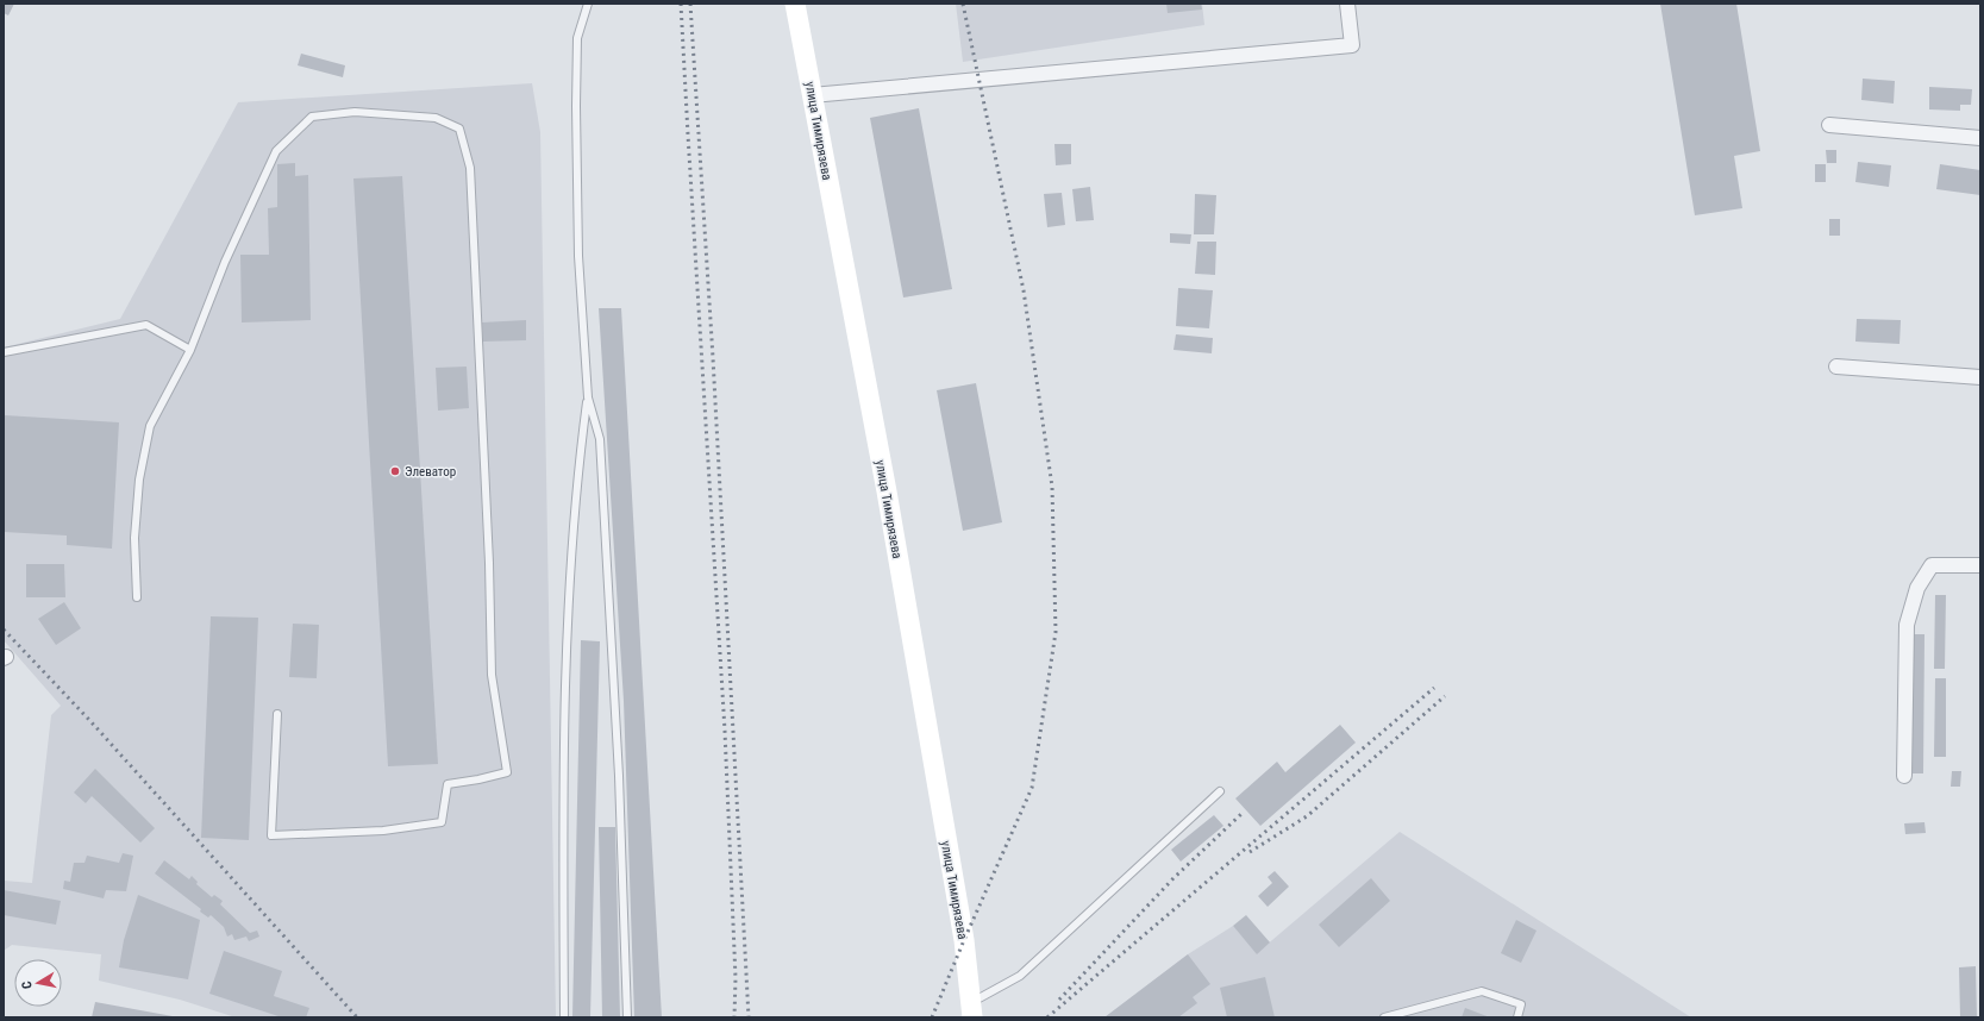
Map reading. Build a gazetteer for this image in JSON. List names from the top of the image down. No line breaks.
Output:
{"streets":{"main road":["улица Тимирязева"]},"places":["Элеватор"],"north":"left"}
